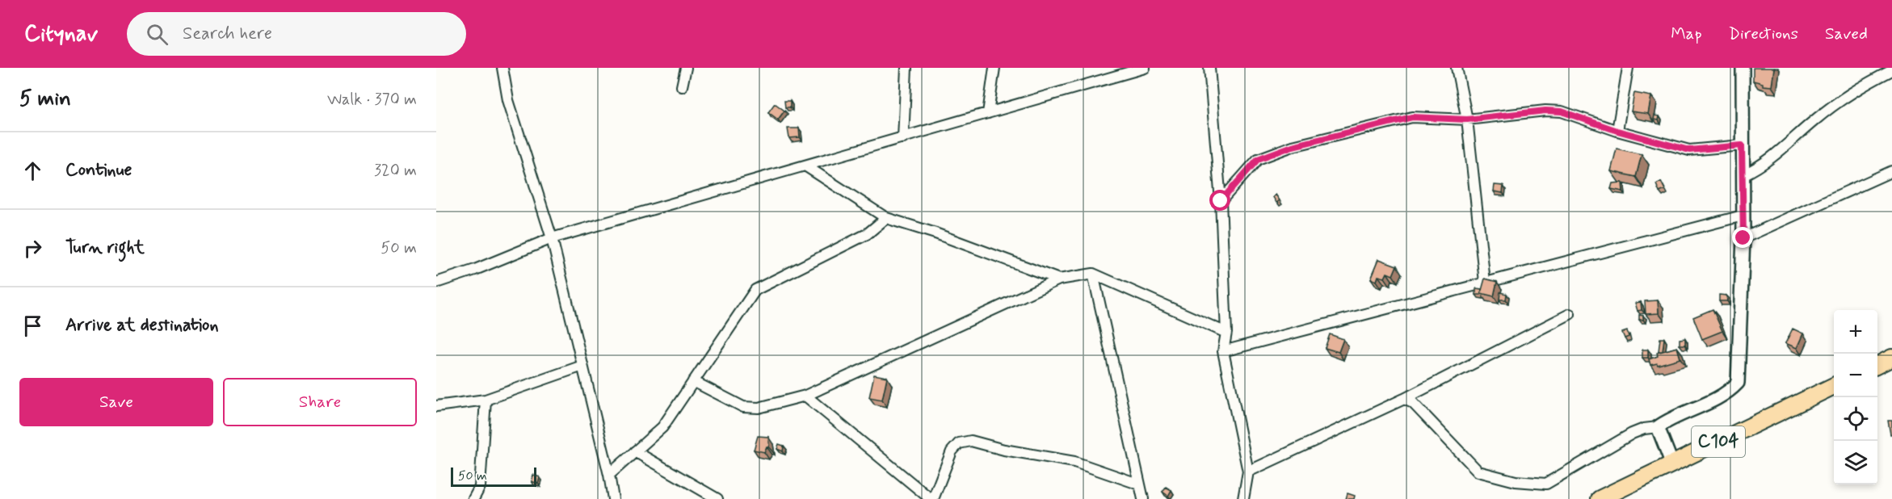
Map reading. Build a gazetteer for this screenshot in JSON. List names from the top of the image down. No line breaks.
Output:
{"streets":{"highway":["C104"]},"scale_bar":"50 m","page":{"header":"Citynav","search":"Search here","nav":["Map","Directions","Saved"],"heading":["5 min","Walk · 370 m"],"list":[["Continue","320 m"],["Turn right","50 m"],"Arrive at destination"],"map_buttons":["+","−"],"buttons":["Save","Share"],"scale":"50 m"}}
